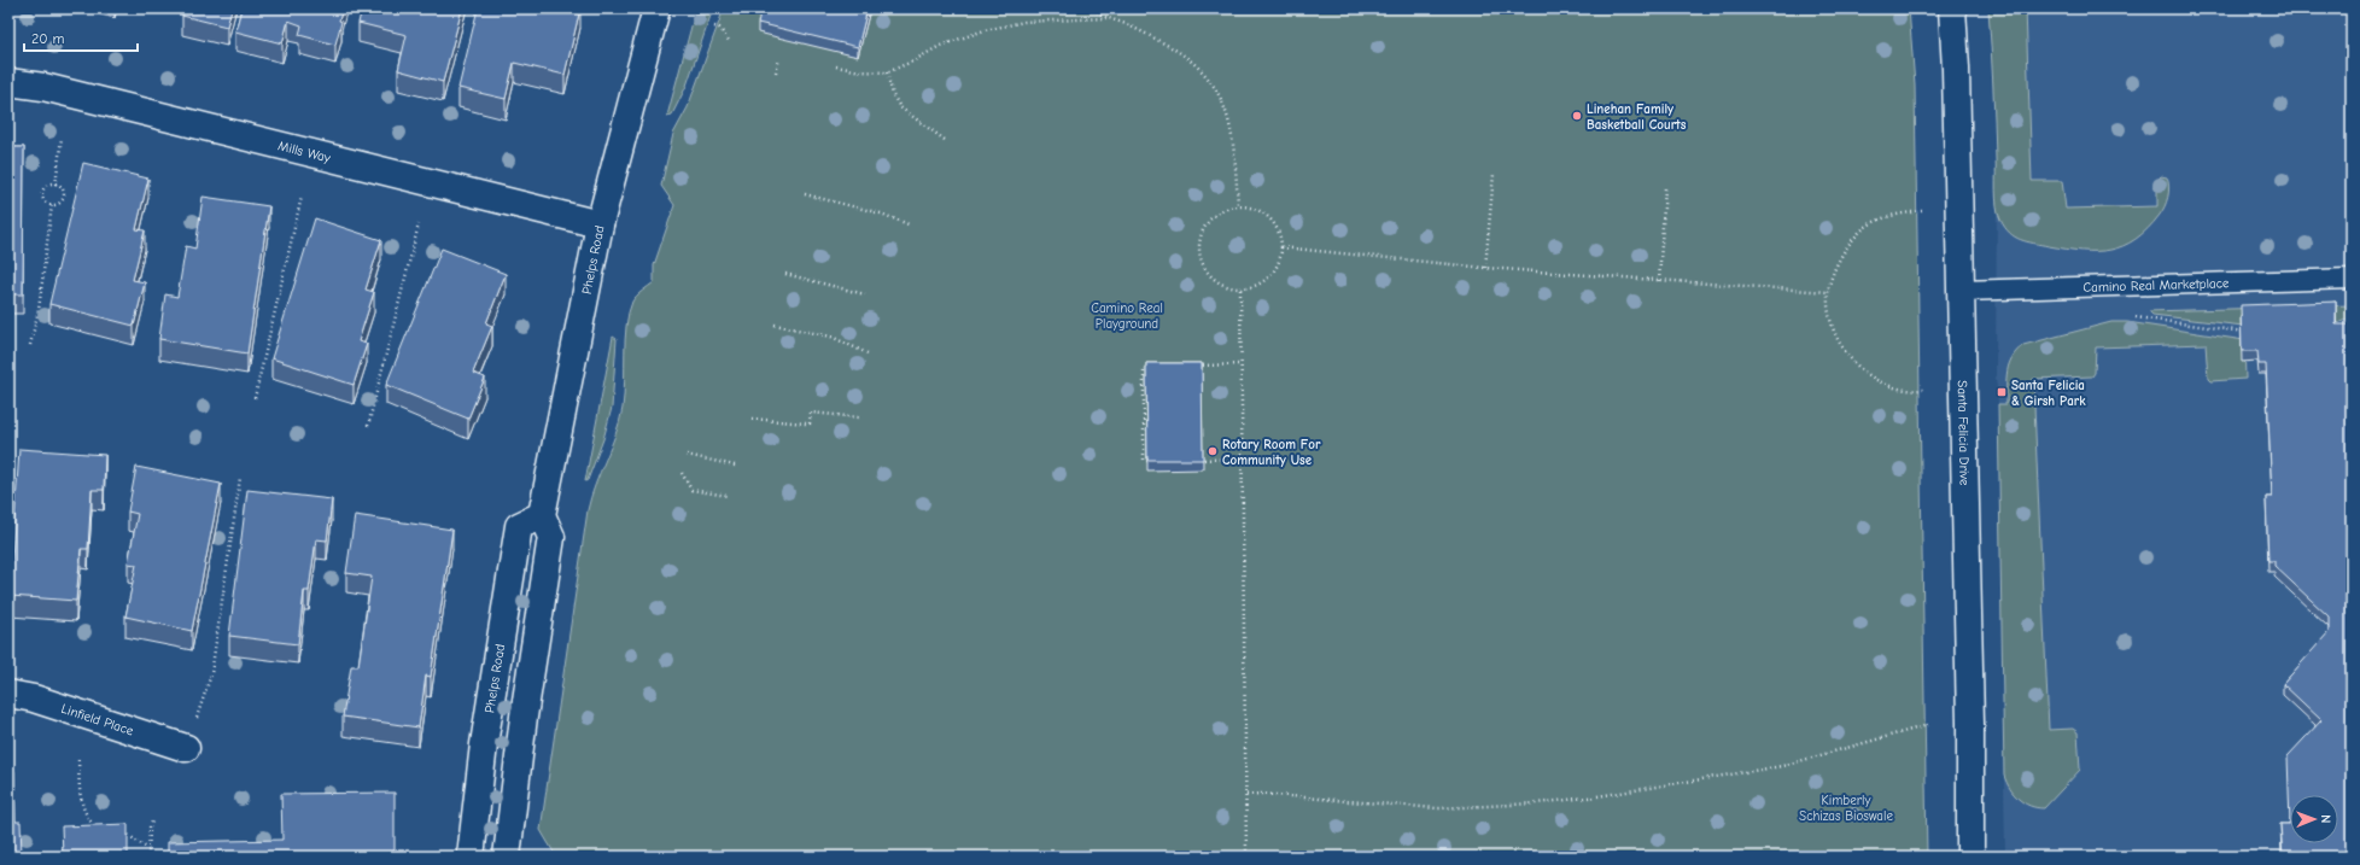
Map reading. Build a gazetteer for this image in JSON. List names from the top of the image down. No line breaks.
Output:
{"streets":{"street":["Mills Way","Phelps Road","Santa Felicia Drive","Linfield Place"],"lane":["Camino Real Marketplace"]},"crossings":[["Mills Way","Phelps Road"],["Camino Real Marketplace","Santa Felicia Drive"]],"parks":["Camino Real Playground","Kimberly Schizas Bioswale"],"places":{"other":["Linehan Family Basketball Courts","Rotary Room For Community Use"],"transit":["Santa Felicia & Girsh Park"]},"scale_bar":"20 m","north":"right"}
